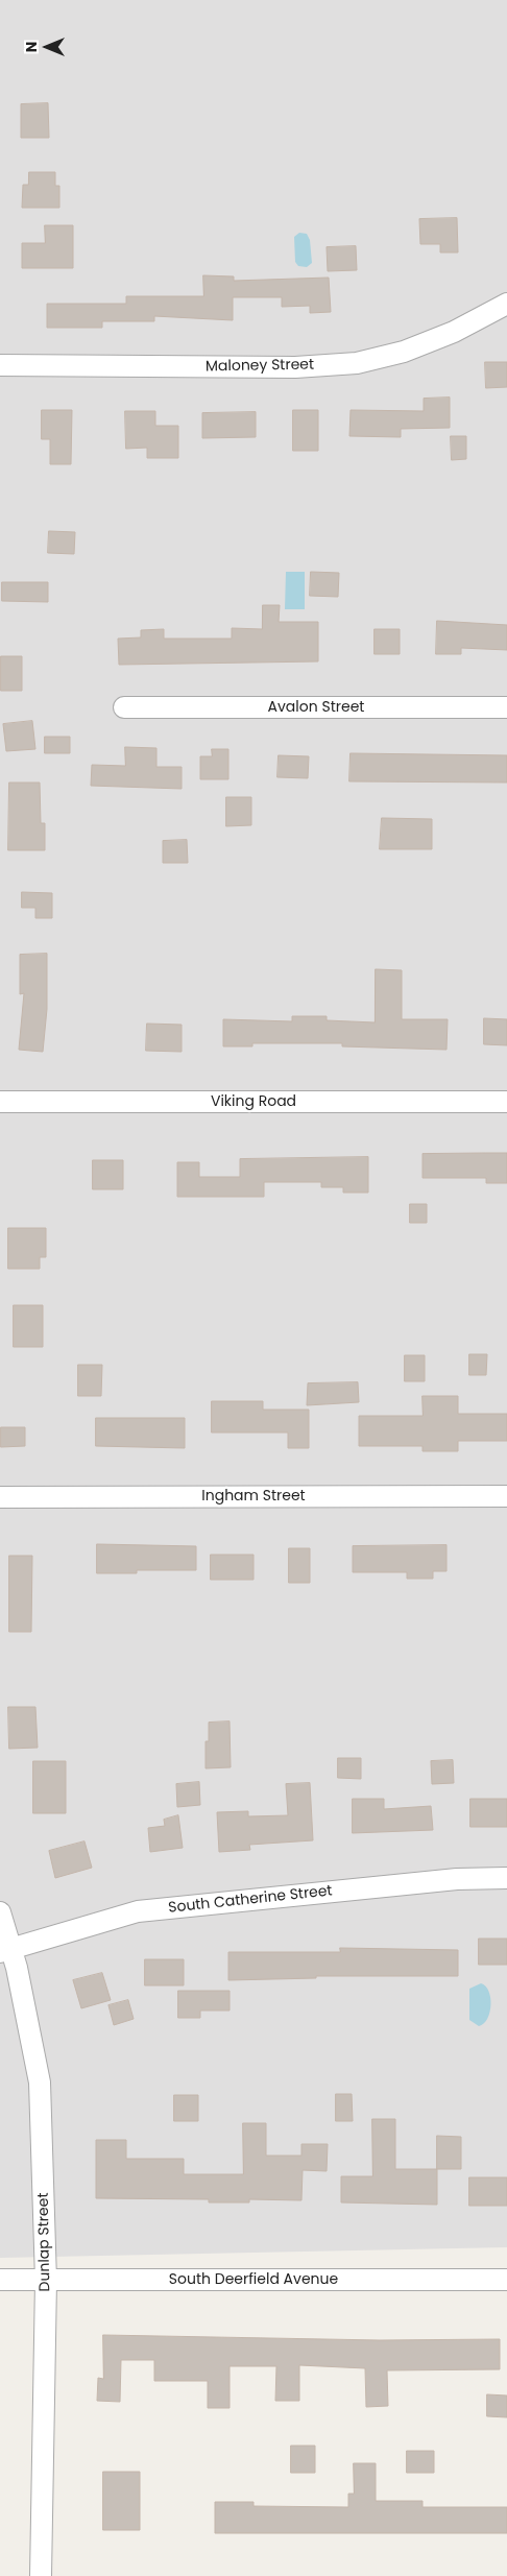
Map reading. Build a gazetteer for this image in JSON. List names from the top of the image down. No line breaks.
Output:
{"streets":{"street":["Maloney Street","Avalon Street","Viking Road","Ingham Street","South Catherine Street","Dunlap Street","South Deerfield Avenue"]},"crossings":[["South Catherine Street","Dunlap Street"],["Dunlap Street","South Deerfield Avenue"]],"north":"left"}
